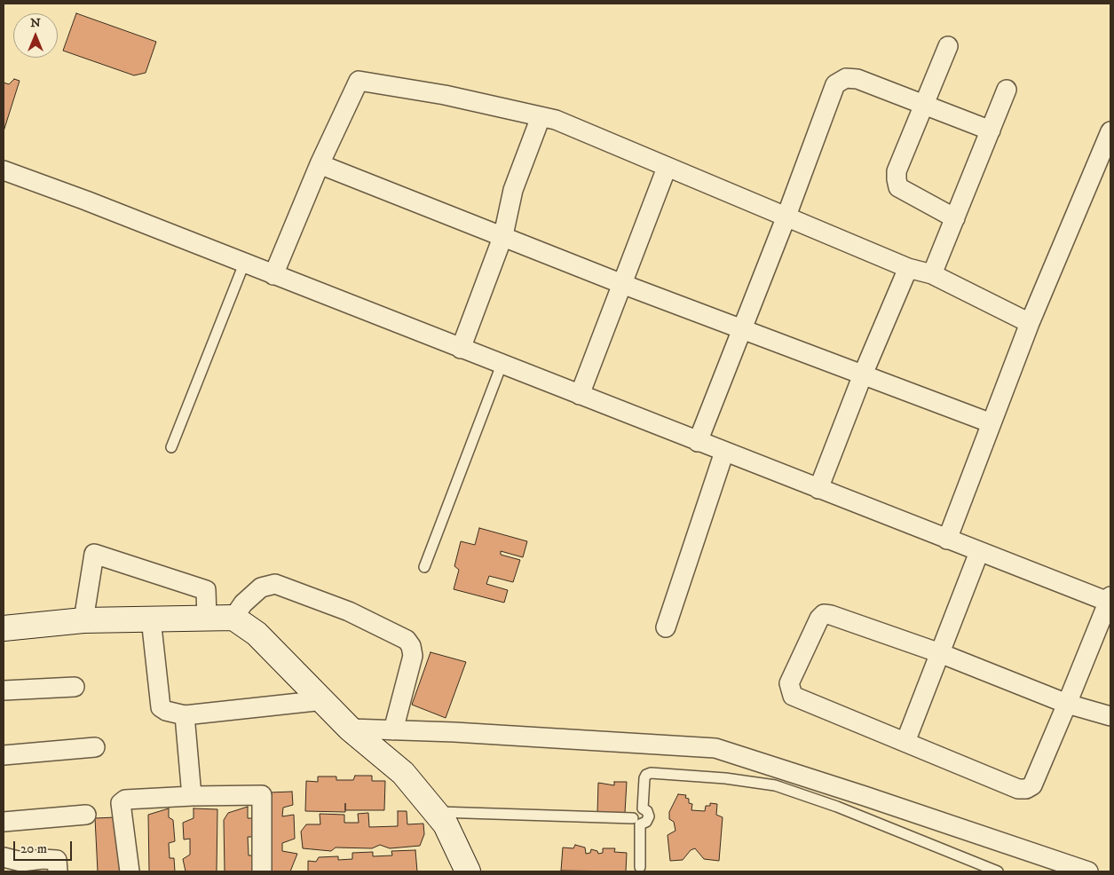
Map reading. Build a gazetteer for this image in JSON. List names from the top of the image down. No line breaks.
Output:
{"scale_bar":"20 m","north":"top"}
